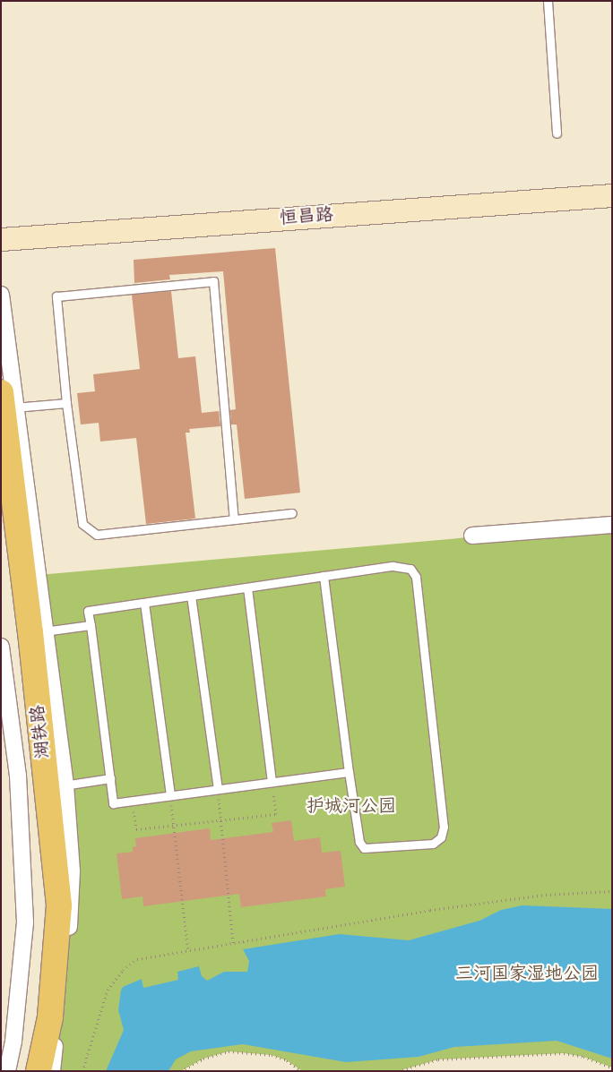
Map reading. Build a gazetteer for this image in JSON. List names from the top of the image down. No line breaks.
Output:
{"streets":{"main road":["湖铁路"],"street":["恒昌路"]},"parks":["护城河公园","三河国家湿地公园"]}
